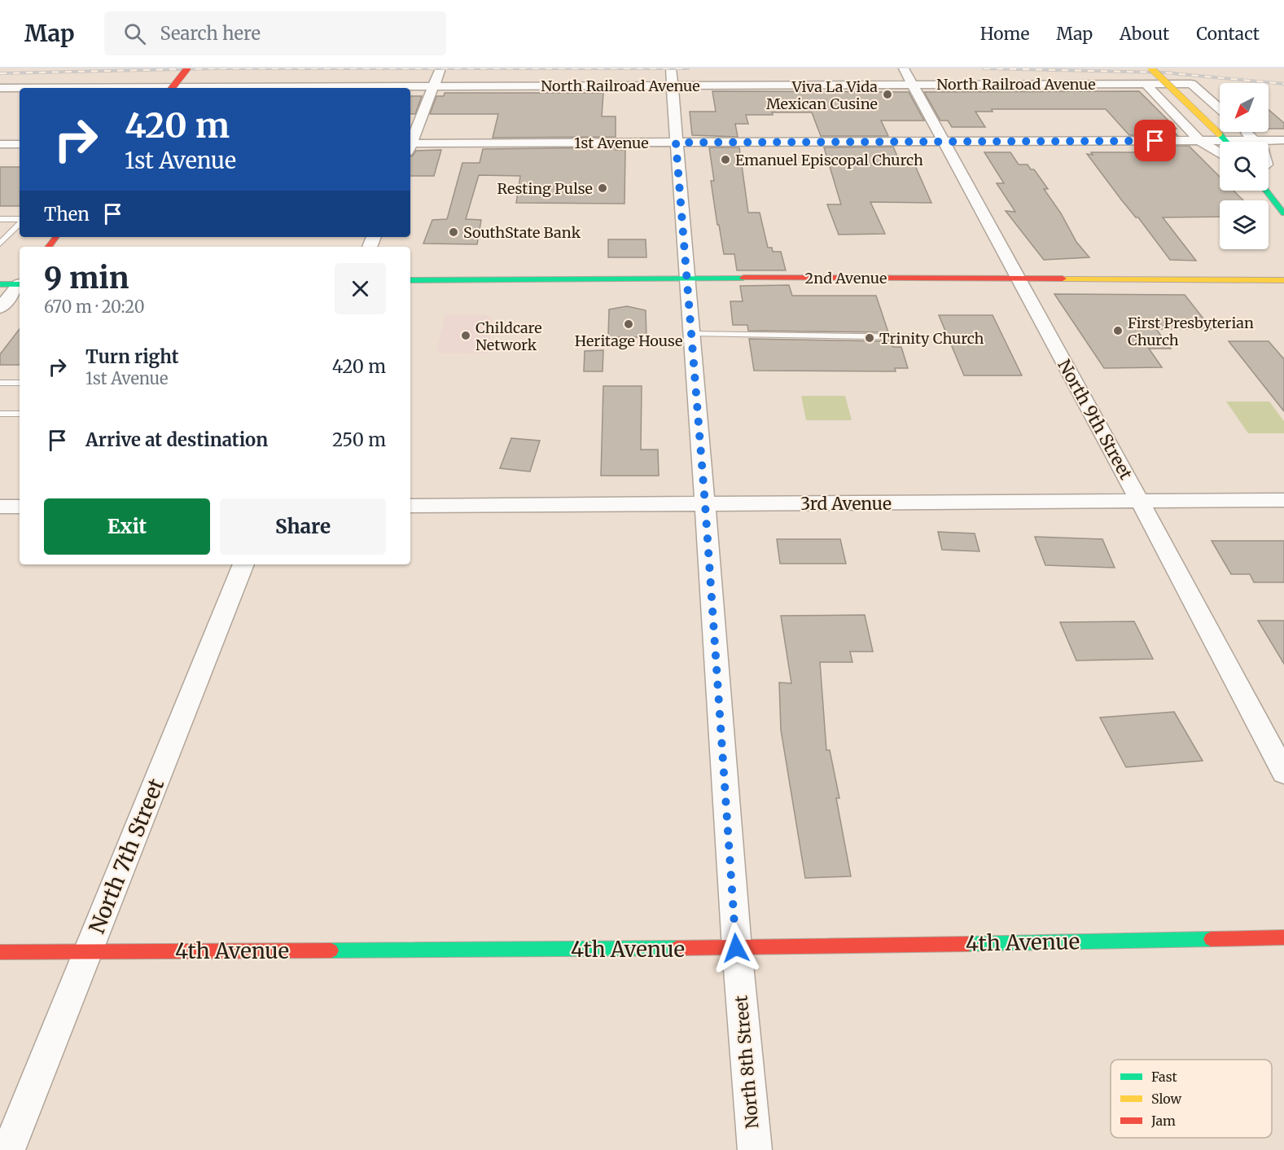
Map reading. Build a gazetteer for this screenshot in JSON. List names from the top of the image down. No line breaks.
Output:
{"streets":{"main road":["2nd Avenue","4th Avenue"],"street":["North Railroad Avenue","1st Avenue","North 9th Street","3rd Avenue","North 7th Street","North 8th Street"]},"crossings":[["North Railroad Avenue","North 9th Street"],["North Railroad Avenue","North 8th Street"],["1st Avenue","North 9th Street"],["1st Avenue","North 8th Street"],["2nd Avenue","North 9th Street"],["2nd Avenue","North 8th Street"],["North 9th Street","3rd Avenue"],["3rd Avenue","North 8th Street"],["North 7th Street","4th Avenue"],["4th Avenue","North 8th Street"]],"places":["Viva La Vida Mexican Cusine","Emanuel Episcopal Church","Resting Pulse","SouthState Bank","Heritage House","First Presbyterian Church","Childcare Network","Trinity Church"],"legend":["Fast","Slow","Jam"],"north":"bottom left","page":{"header":"Map","search":"Search here","nav":["Home","Map","About","Contact"],"turn":["420 m","1st Avenue"],"then":"Then","heading":["9 min","670 m · 20:20"],"list":[{"name":"Turn right","note":"1st Avenue","value":"420 m"},{"name":"Arrive at destination","value":"250 m"}],"buttons":["Exit","Share"]}}
